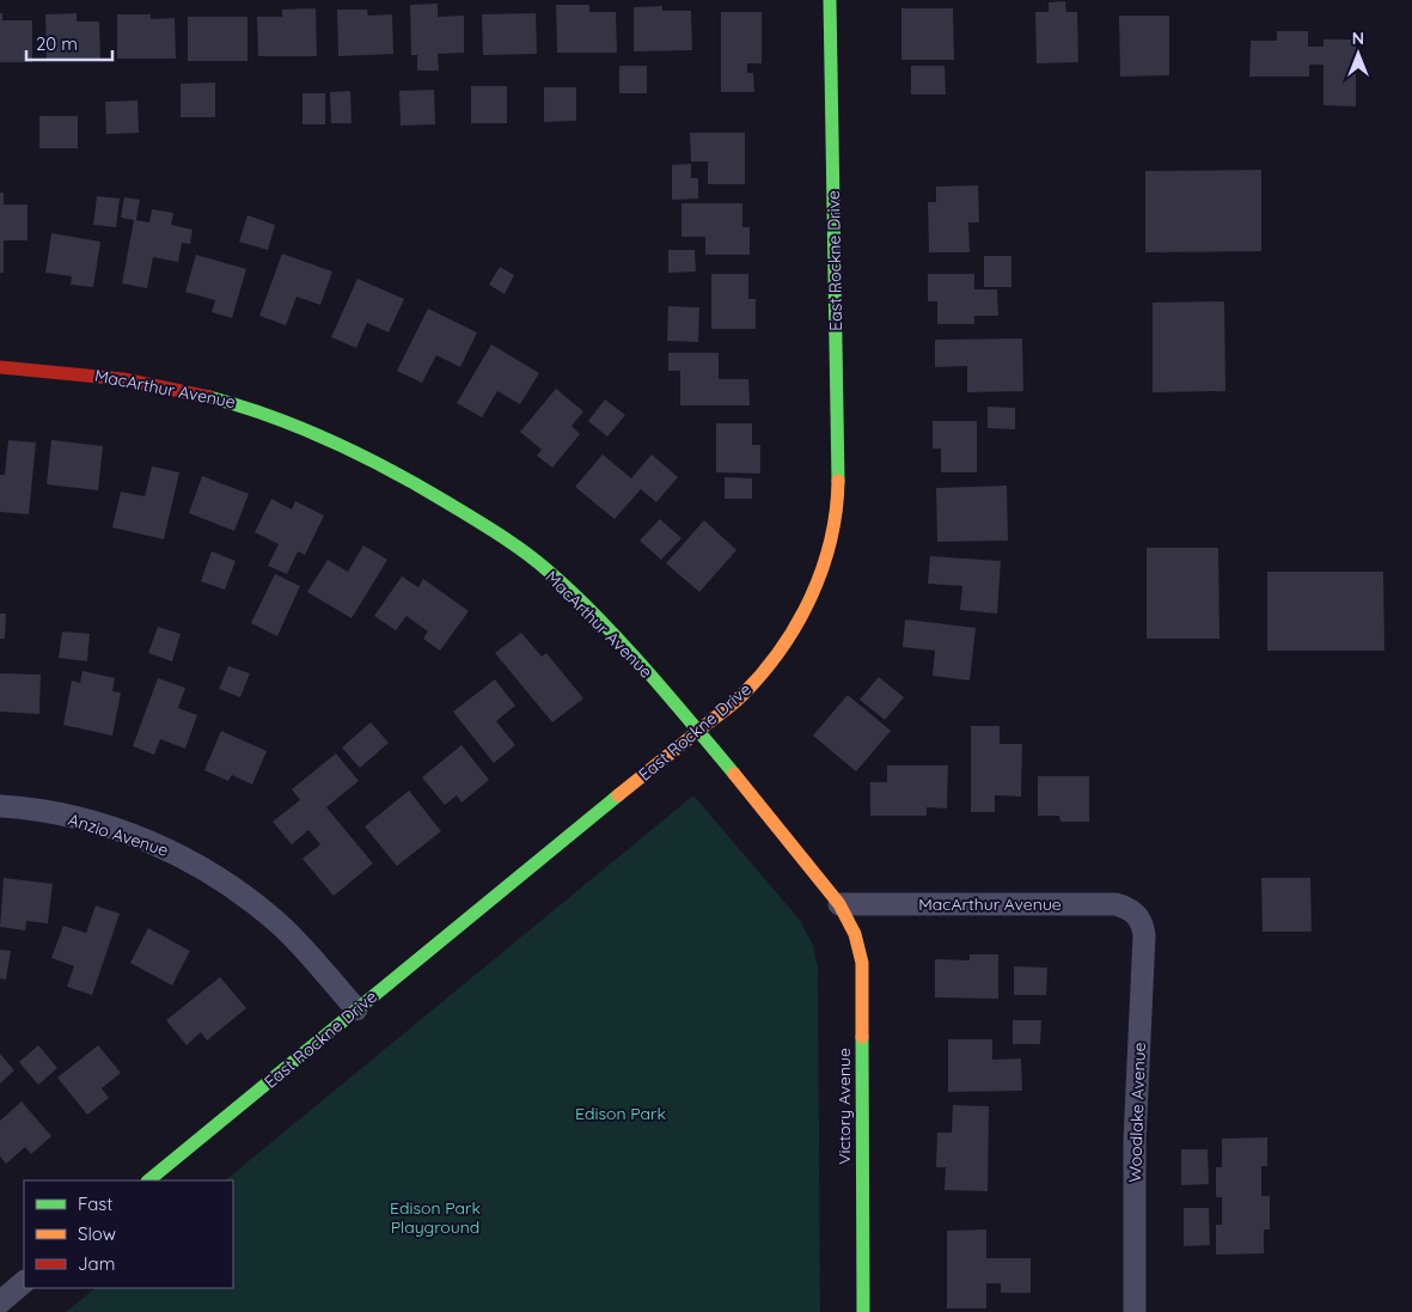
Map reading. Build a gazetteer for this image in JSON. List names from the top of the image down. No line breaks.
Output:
{"streets":{"street":["East Rockne Drive","MacArthur Avenue","Anzio Avenue","Victory Avenue","Woodlake Avenue"]},"crossings":[["East Rockne Drive","MacArthur Avenue"],["East Rockne Drive","Anzio Avenue"],["MacArthur Avenue","Victory Avenue"],["MacArthur Avenue","Woodlake Avenue"]],"parks":["Edison Park","Edison Park Playground"],"legend":["Fast","Slow","Jam"],"scale_bar":"20 m","north":"top"}
